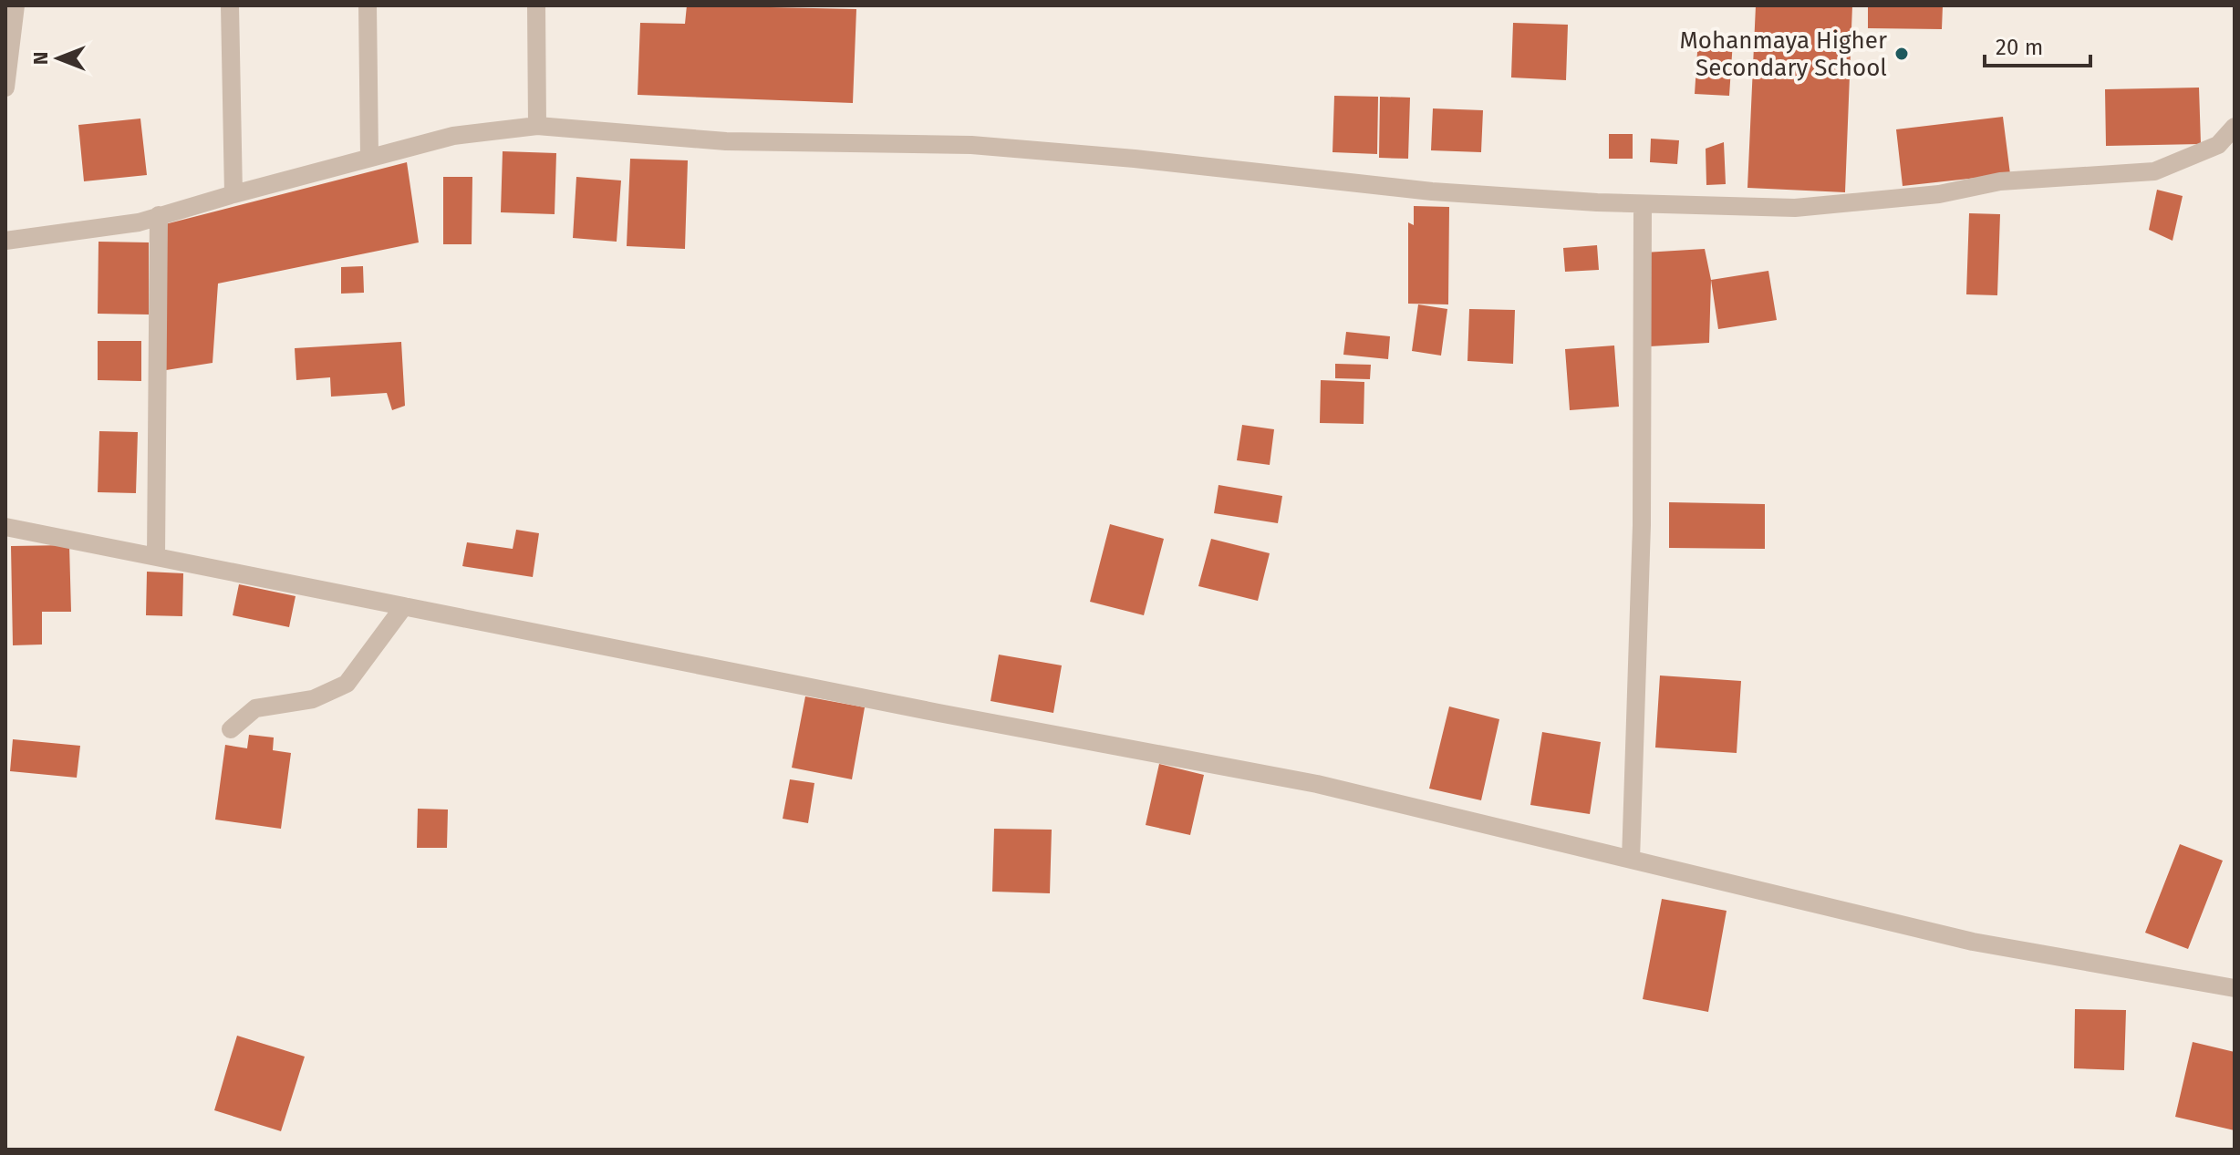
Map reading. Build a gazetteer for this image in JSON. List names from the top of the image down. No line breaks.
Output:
{"places":["Mohanmaya Higher Secondary School"],"scale_bar":"20 m","north":"left"}
